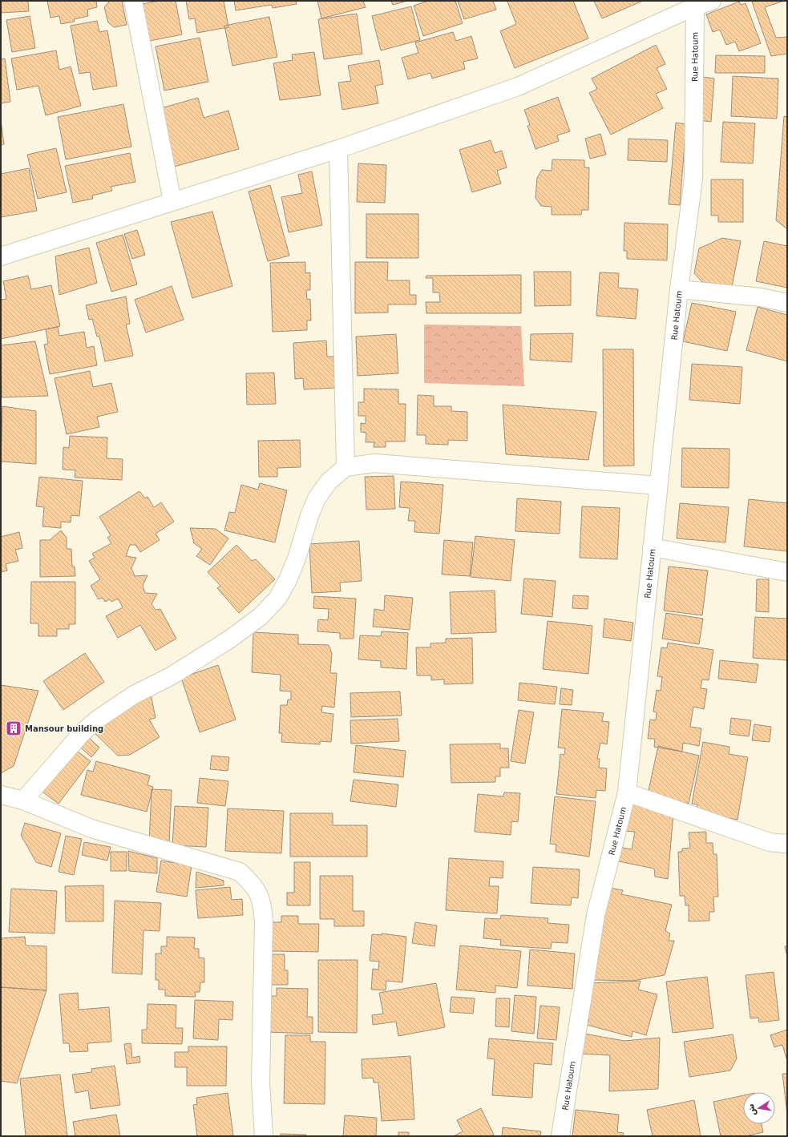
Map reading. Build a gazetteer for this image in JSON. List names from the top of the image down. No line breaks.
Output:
{"streets":{"street":["Rue Hatoum"]},"places":{"building":["Mansour building"]},"north":"left"}
